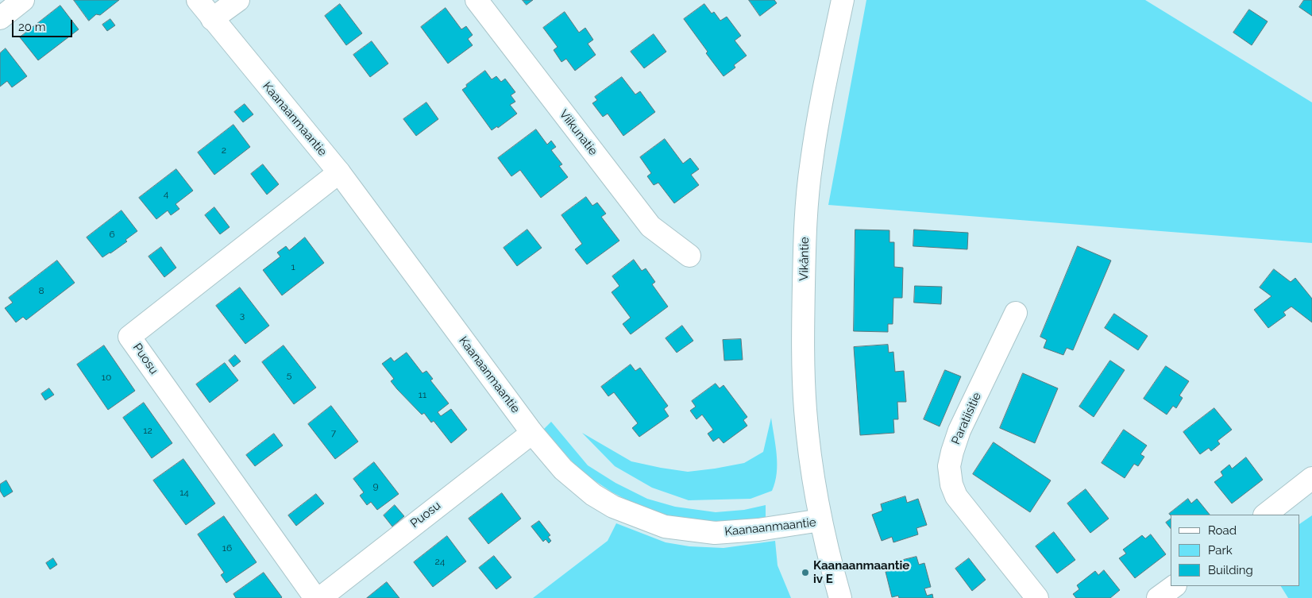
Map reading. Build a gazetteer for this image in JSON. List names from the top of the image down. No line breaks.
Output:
{"streets":{"street":["Kaanaanmaantie","Viikunatie","Vikåntie","Puosu","Paratiisitie"]},"crossings":[["Kaanaanmaantie","Vikåntie"],["Kaanaanmaantie","Puosu"]],"places":["Kaanaanmaantie iv E"],"house_numbers":["2","4","6","1","8","3","5","10","11","12","7","9","14","16","24"],"legend":["Road","Park","Building"],"scale_bar":"20 m"}
